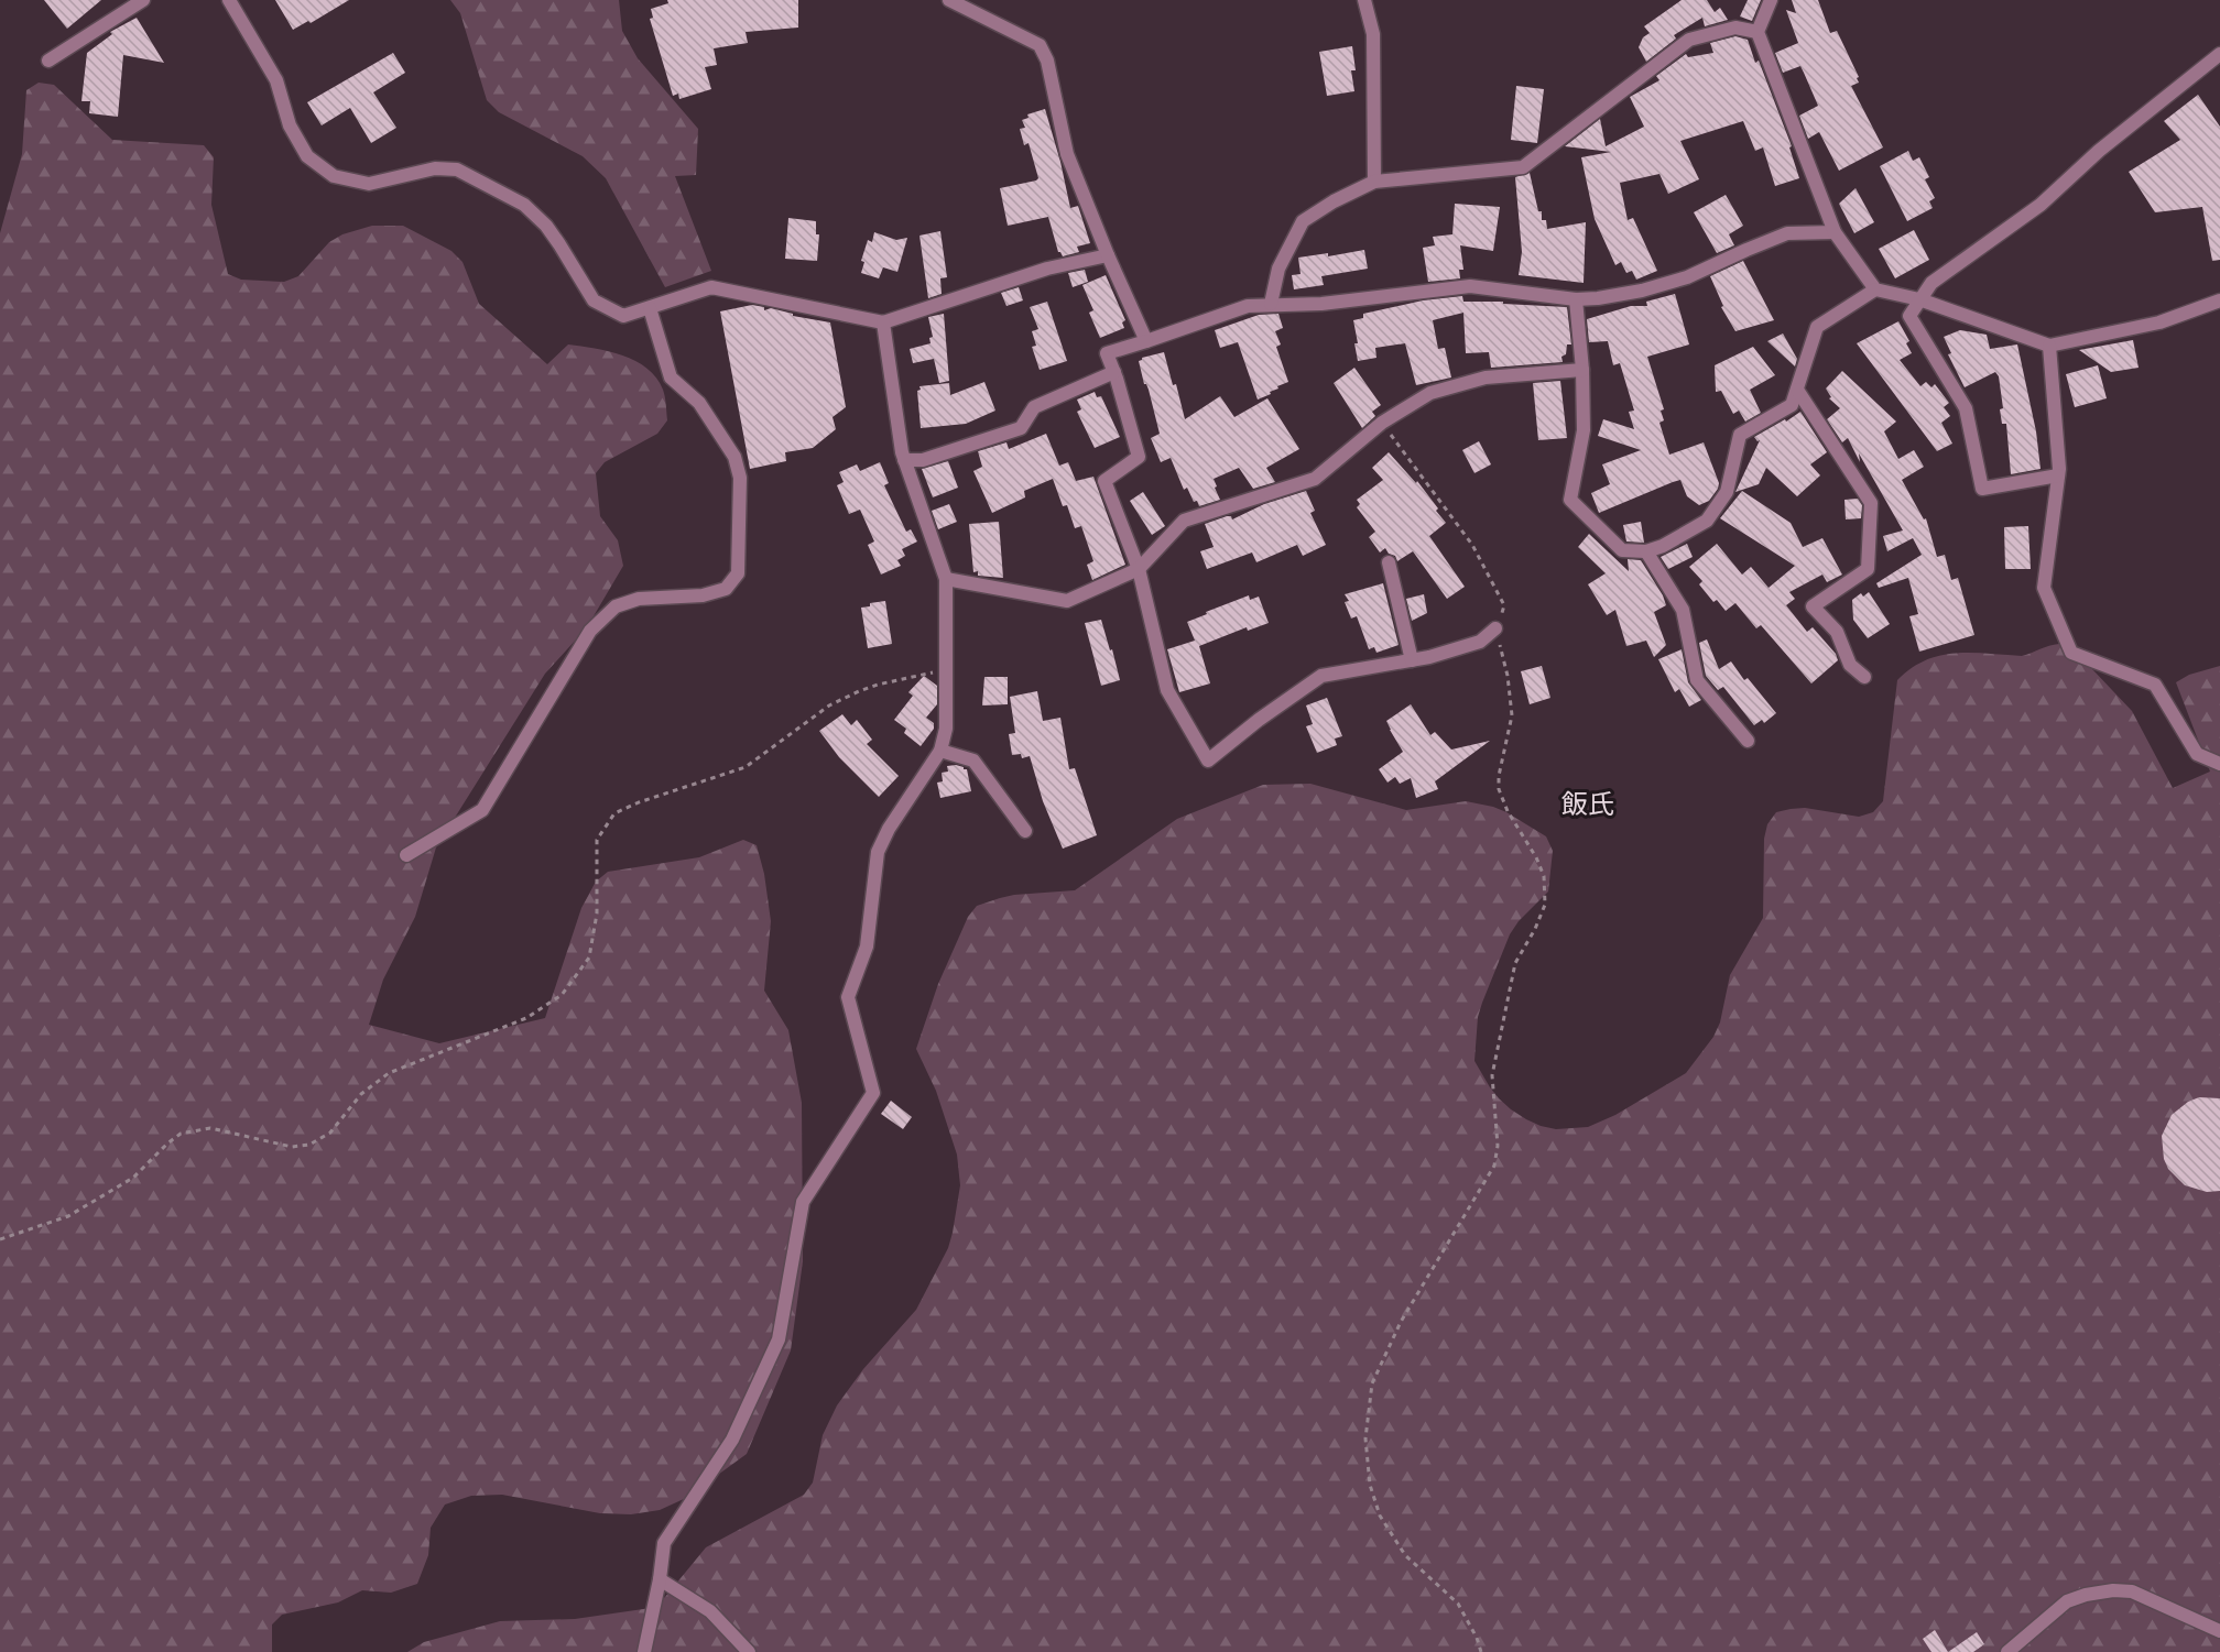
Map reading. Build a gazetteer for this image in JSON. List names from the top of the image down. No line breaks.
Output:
{"districts":["飯氏"]}
